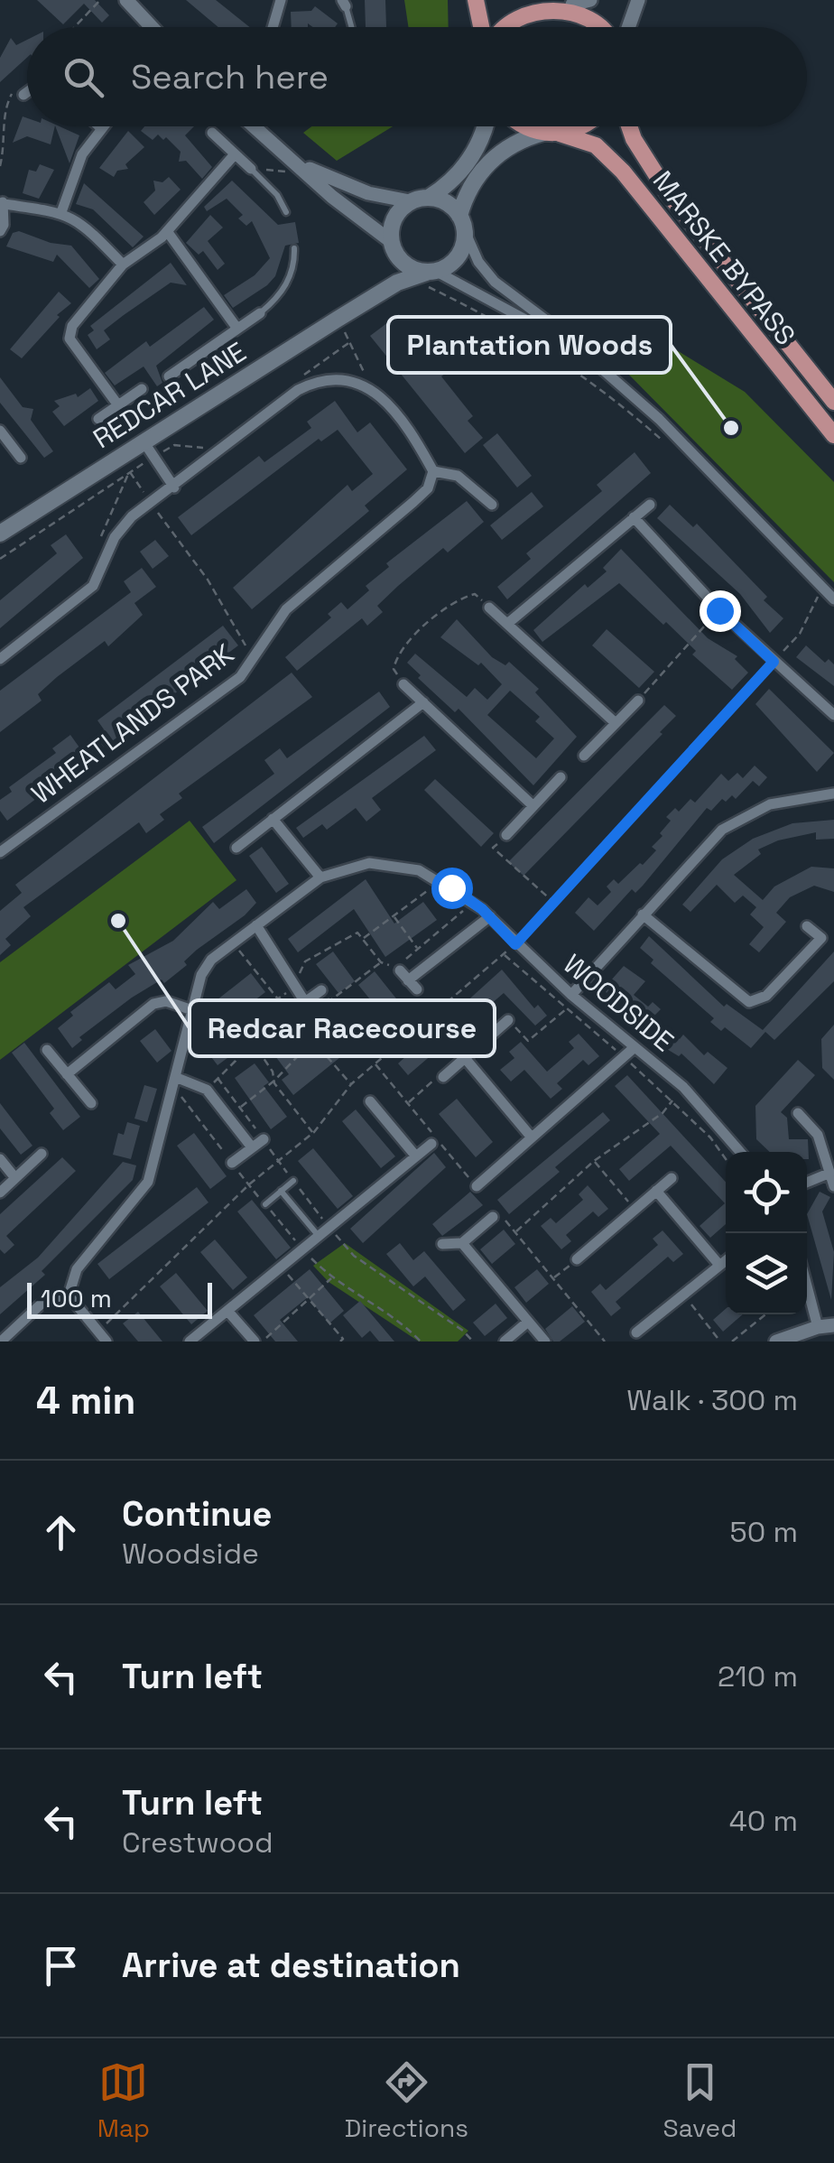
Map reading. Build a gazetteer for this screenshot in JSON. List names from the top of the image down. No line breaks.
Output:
{"streets":{"main road":["MARSKE BYPASS","REDCAR LANE"],"street":["WHEATLANDS PARK","WOODSIDE"]},"places":["Plantation Woods","Redcar Racecourse"],"scale_bar":"100 m","page":{"search":"Search here","scale":"100 m","heading":["4 min","Walk · 300 m"],"list":[["Continue","Woodside","50 m"],["Turn left","210 m"],["Turn left","Crestwood","40 m"],"Arrive at destination"],"nav":["Map","Directions","Saved"]}}
